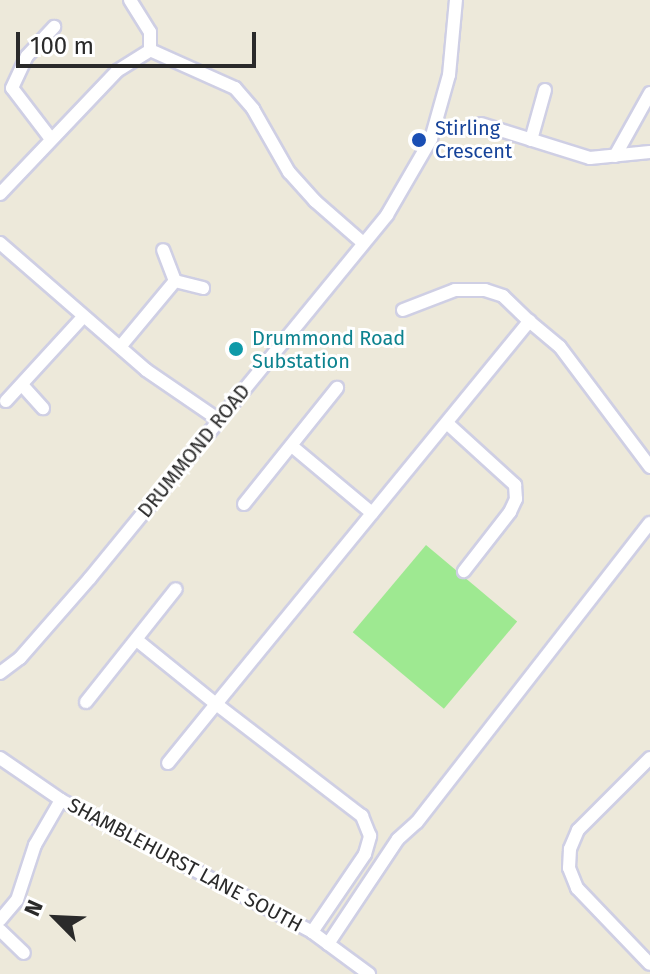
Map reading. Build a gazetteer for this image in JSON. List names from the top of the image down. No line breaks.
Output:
{"streets":{"street":["DRUMMOND ROAD","SHAMBLEHURST LANE SOUTH"]},"places":["Stirling Crescent","Drummond Road Substation"],"scale_bar":"100 m","north":"top left"}
